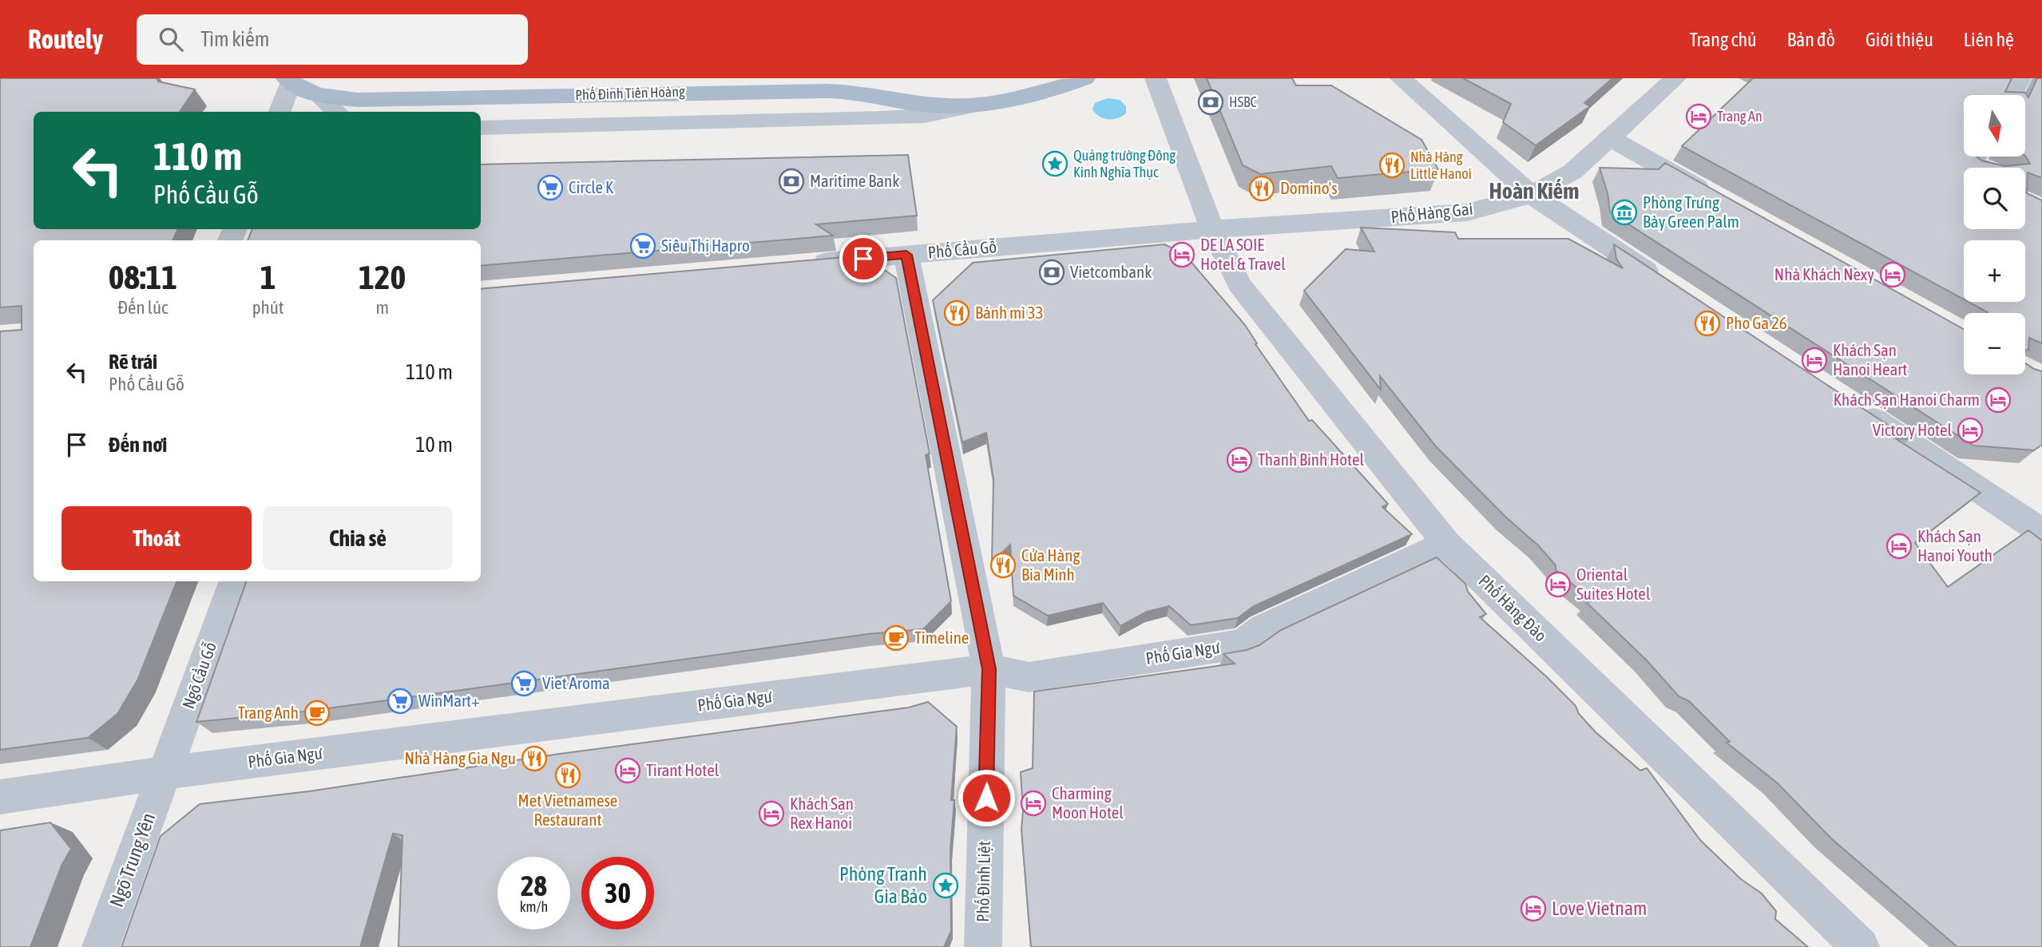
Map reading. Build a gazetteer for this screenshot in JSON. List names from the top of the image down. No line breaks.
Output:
{"streets":{"main road":["Phố Đinh Tiên Hoàng"],"street":["Phố Hàng Gai","Phố Cầu Gỗ","Phố Hàng Đào","Phố Gia Ngư","Ngõ Cầu Gỗ","Ngõ Trung Yên","Phố Đinh Liệt"]},"crossings":[["Phố Hàng Gai","Phố Cầu Gỗ"],["Phố Hàng Gai","Phố Hàng Đào"],["Phố Cầu Gỗ","Phố Hàng Đào"],["Phố Cầu Gỗ","Phố Đinh Liệt"],["Phố Hàng Đào","Phố Gia Ngư"],["Phố Gia Ngư","Ngõ Cầu Gỗ"],["Phố Gia Ngư","Ngõ Trung Yên"],["Phố Gia Ngư","Phố Đinh Liệt"],["Ngõ Cầu Gỗ","Ngõ Trung Yên"]],"districts":["Hoàn Kiếm"],"places":{"bank":["HSBC","Maritime Bank","Vietcombank"],"hotel":["Trang An","DE LA SOIE Hotel & Travel","Nhà Khách Nexy","Khách Sạn Hanoi Heart","Khách Sạn Hanoi Charm","Victory Hotel","Thanh Binh Hotel","Khách Sạn Hanoi Youth","Oriental Suites Hotel","Tirant Hotel","Charming Moon Hotel","Khách Sạn Rex Hanoi","Love Vietnam"],"place":["Quảng trường Đông Kinh Nghĩa Thục","Phòng Tranh Gia Bảo"],"restaurant":["Nhà Hàng Little Hanoi","Domino's","Bánh mì 33","Pho Ga 26","Cửa Hàng Bia Minh","Nhà Hàng Gia Ngu","Met Vietnamese Restaurant"],"supermarket":["Circle K","Siêu Thị Hapro","Viet Aroma","WinMart+"],"museum":["Phòng Trưng Bày Green Palm"],"cafe":["Timeline","Trang Anh"]},"north":"bottom","page":{"header":"Routely","search":"Tìm kiếm","nav":["Trang chủ","Bản đồ","Giới thiệu","Liên hệ"],"map_buttons":["+","−"],"turn":["110 m","Phố Cầu Gỗ"],"eta":["08:11","Đến lúc","1","phút","120","m"],"list":[{"name":"Rẽ trái","note":"Phố Cầu Gỗ","value":"110 m"},{"name":"Đến nơi","value":"10 m"}],"buttons":["Thoát","Chia sẻ"],"speed":"28 km/h","limit":"30"}}
